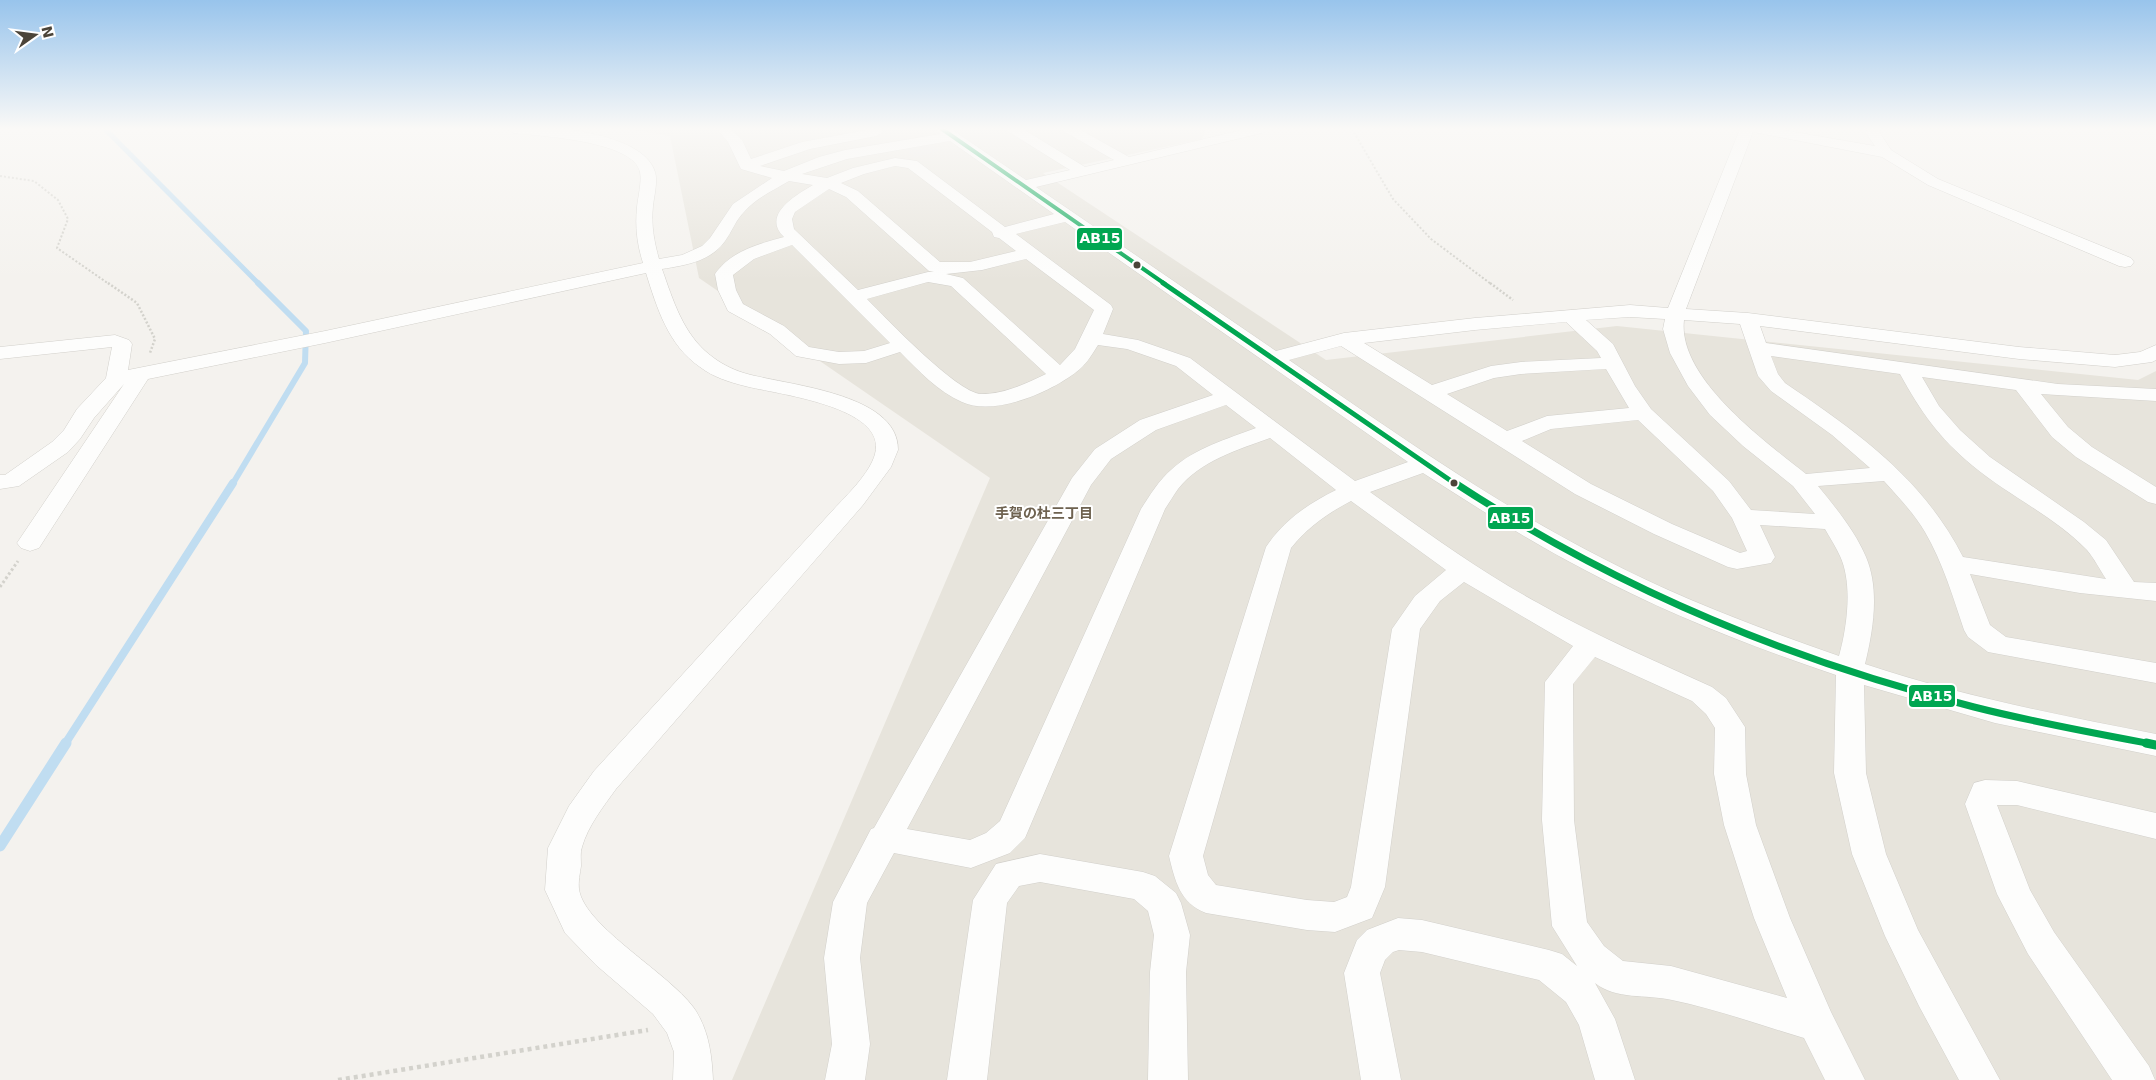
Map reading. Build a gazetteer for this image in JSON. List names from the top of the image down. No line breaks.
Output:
{"districts":["手賀の杜三丁目"],"lines":["transit line AB15"],"north":"right"}
